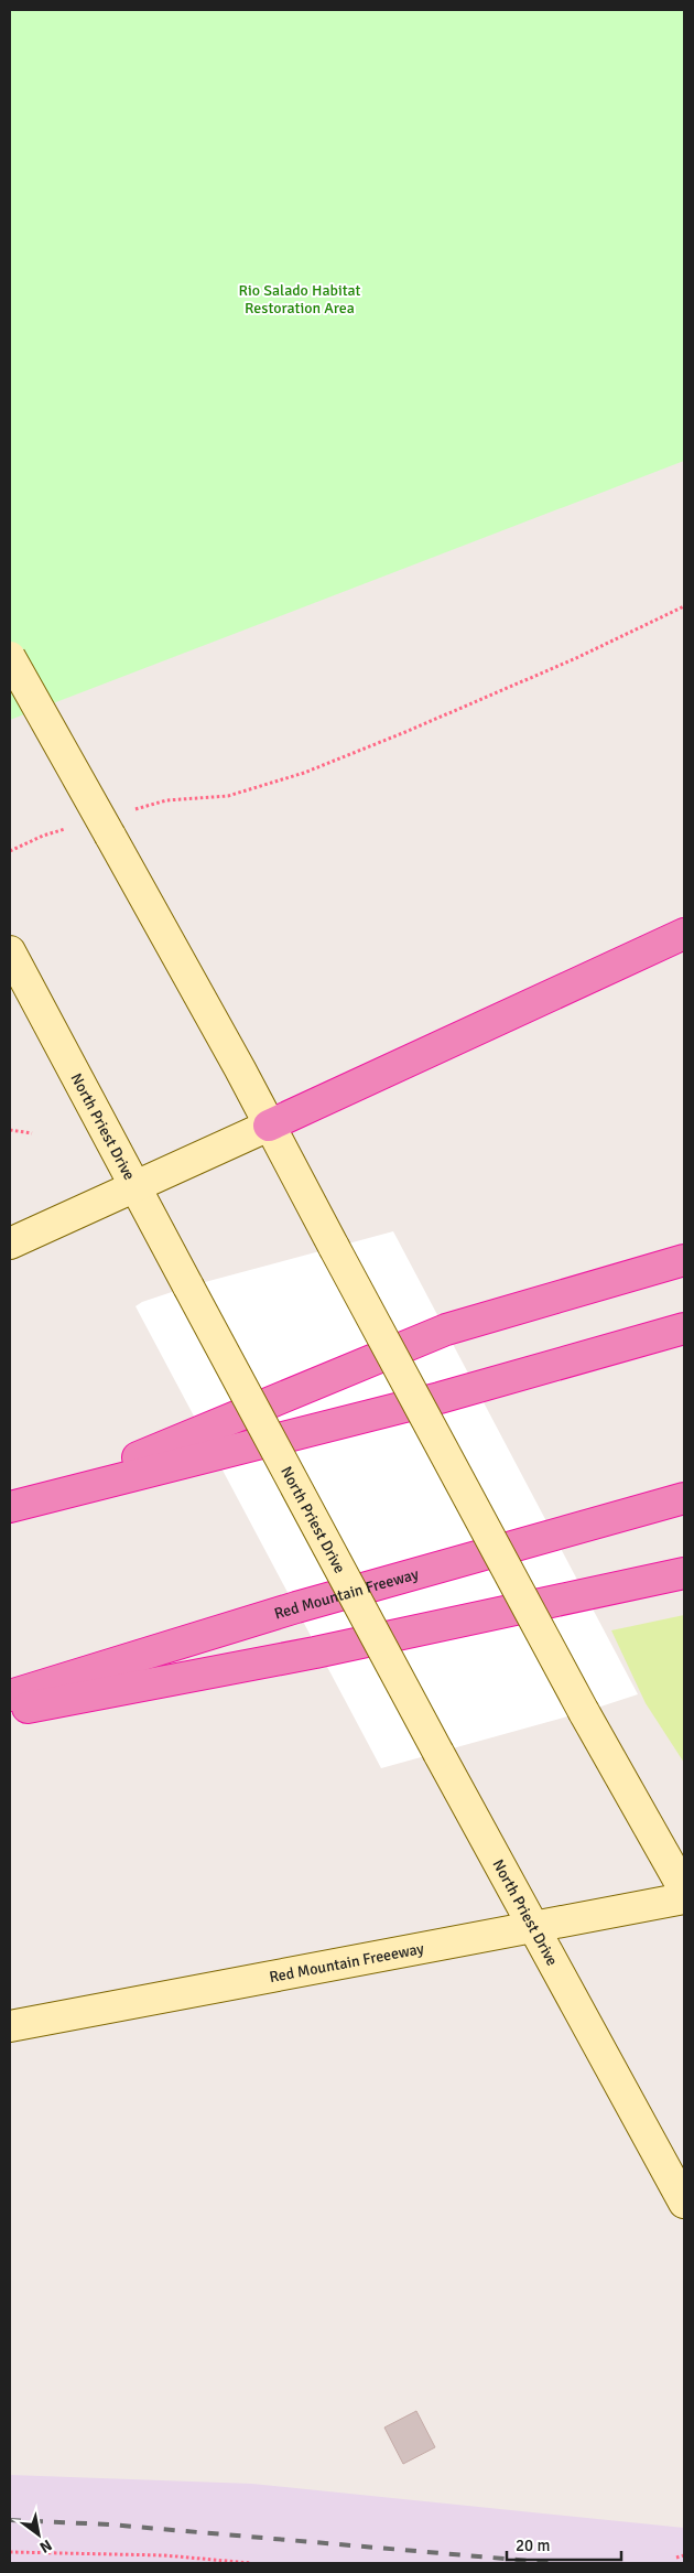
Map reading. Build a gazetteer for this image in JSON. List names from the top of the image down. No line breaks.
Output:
{"streets":{"highway":["Red Mountain Freeway"],"main road":["North Priest Drive","Red Mountain Freeeway"]},"crossings":[["North Priest Drive","Red Mountain Freeeway"]],"parks":["Rio Salado Habitat Restoration Area"],"scale_bar":"20 m","north":"bottom right"}
